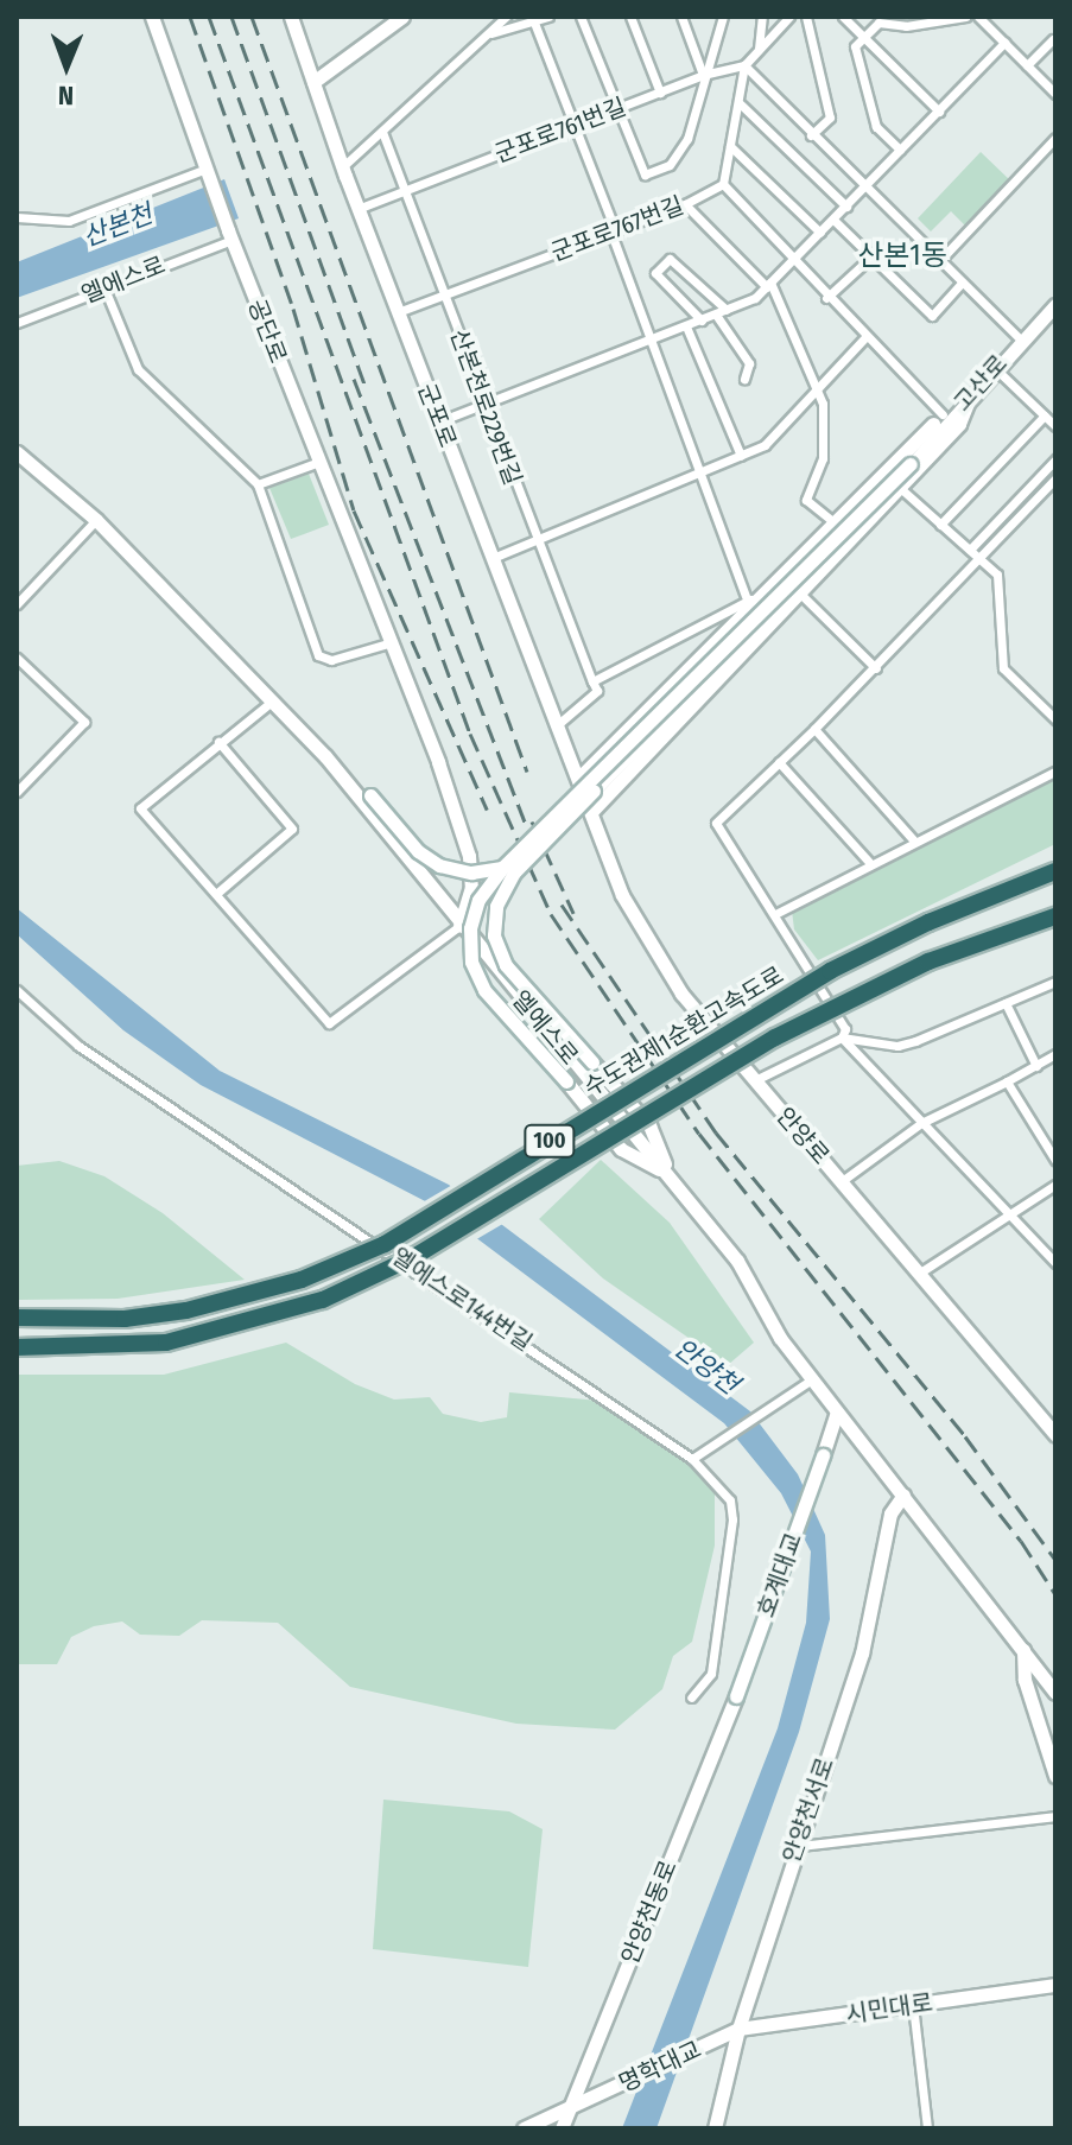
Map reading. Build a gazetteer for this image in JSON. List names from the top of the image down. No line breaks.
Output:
{"streets":{"highway":["수도권제1순환고속도로","100"],"street":["군포로761번길","군포로767번길","엘에스로","공단로","고산로","산본천로229번길","군포로","안양로","엘에스로144번길","호계대교","안양천서로","안양천동로","시민대로","명학대교"]},"crossings":[["군포로761번길","산본천로229번길"],["군포로761번길","군포로"],["군포로767번길","산본천로229번길"],["군포로767번길","군포로"],["엘에스로","공단로"],["엘에스로","호계대교"],["엘에스로","안양천서로"],["군포로","안양로"],["호계대교","안양천동로"],["안양천서로","시민대로"],["안양천동로","명학대교"],["시민대로","명학대교"]],"districts":["산본1동"],"water":["산본천","안양천"],"north":"bottom"}
